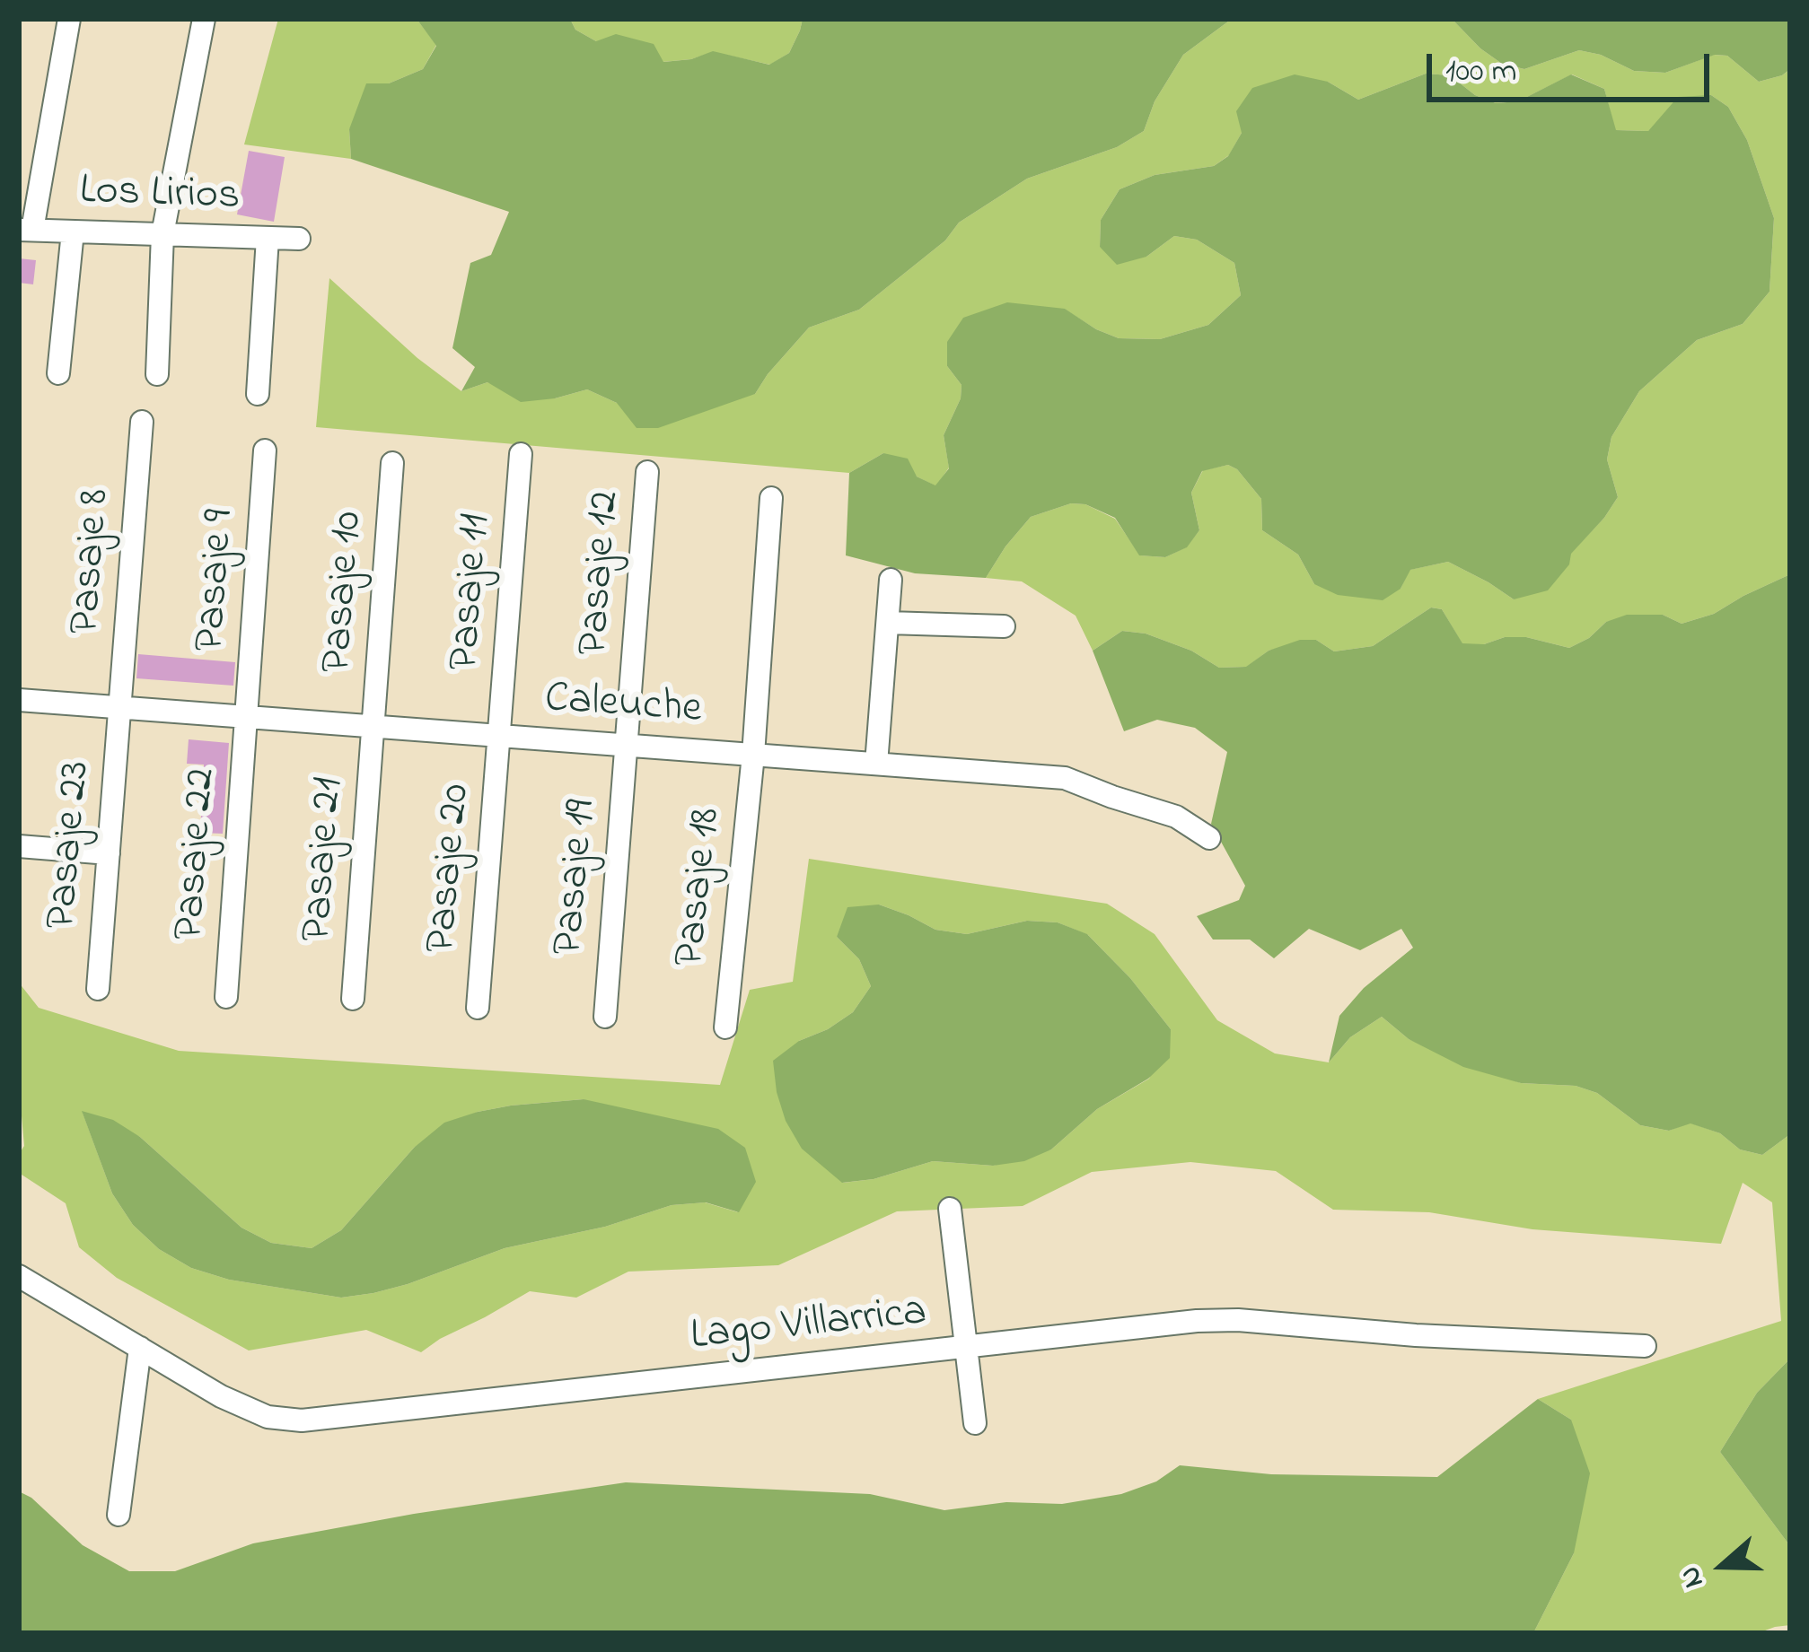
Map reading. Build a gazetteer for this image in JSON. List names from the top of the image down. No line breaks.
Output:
{"streets":{"street":["Los Lirios","Pasaje 8","Pasaje 12","Pasaje 9","Pasaje 10","Pasaje 11","Caleuche","Pasaje 23","Pasaje 22","Pasaje 21","Pasaje 20","Pasaje 19","Pasaje 18","Lago Villarrica"]},"crossings":[["Pasaje 8","Caleuche"],["Pasaje 8","Pasaje 23"],["Pasaje 12","Caleuche"],["Pasaje 12","Pasaje 19"],["Pasaje 9","Caleuche"],["Pasaje 9","Pasaje 22"],["Pasaje 10","Caleuche"],["Pasaje 10","Pasaje 21"],["Pasaje 11","Caleuche"],["Pasaje 11","Pasaje 20"],["Caleuche","Pasaje 23"],["Caleuche","Pasaje 22"],["Caleuche","Pasaje 21"],["Caleuche","Pasaje 20"],["Caleuche","Pasaje 19"],["Caleuche","Pasaje 18"]],"scale_bar":"100 m","north":"left"}
